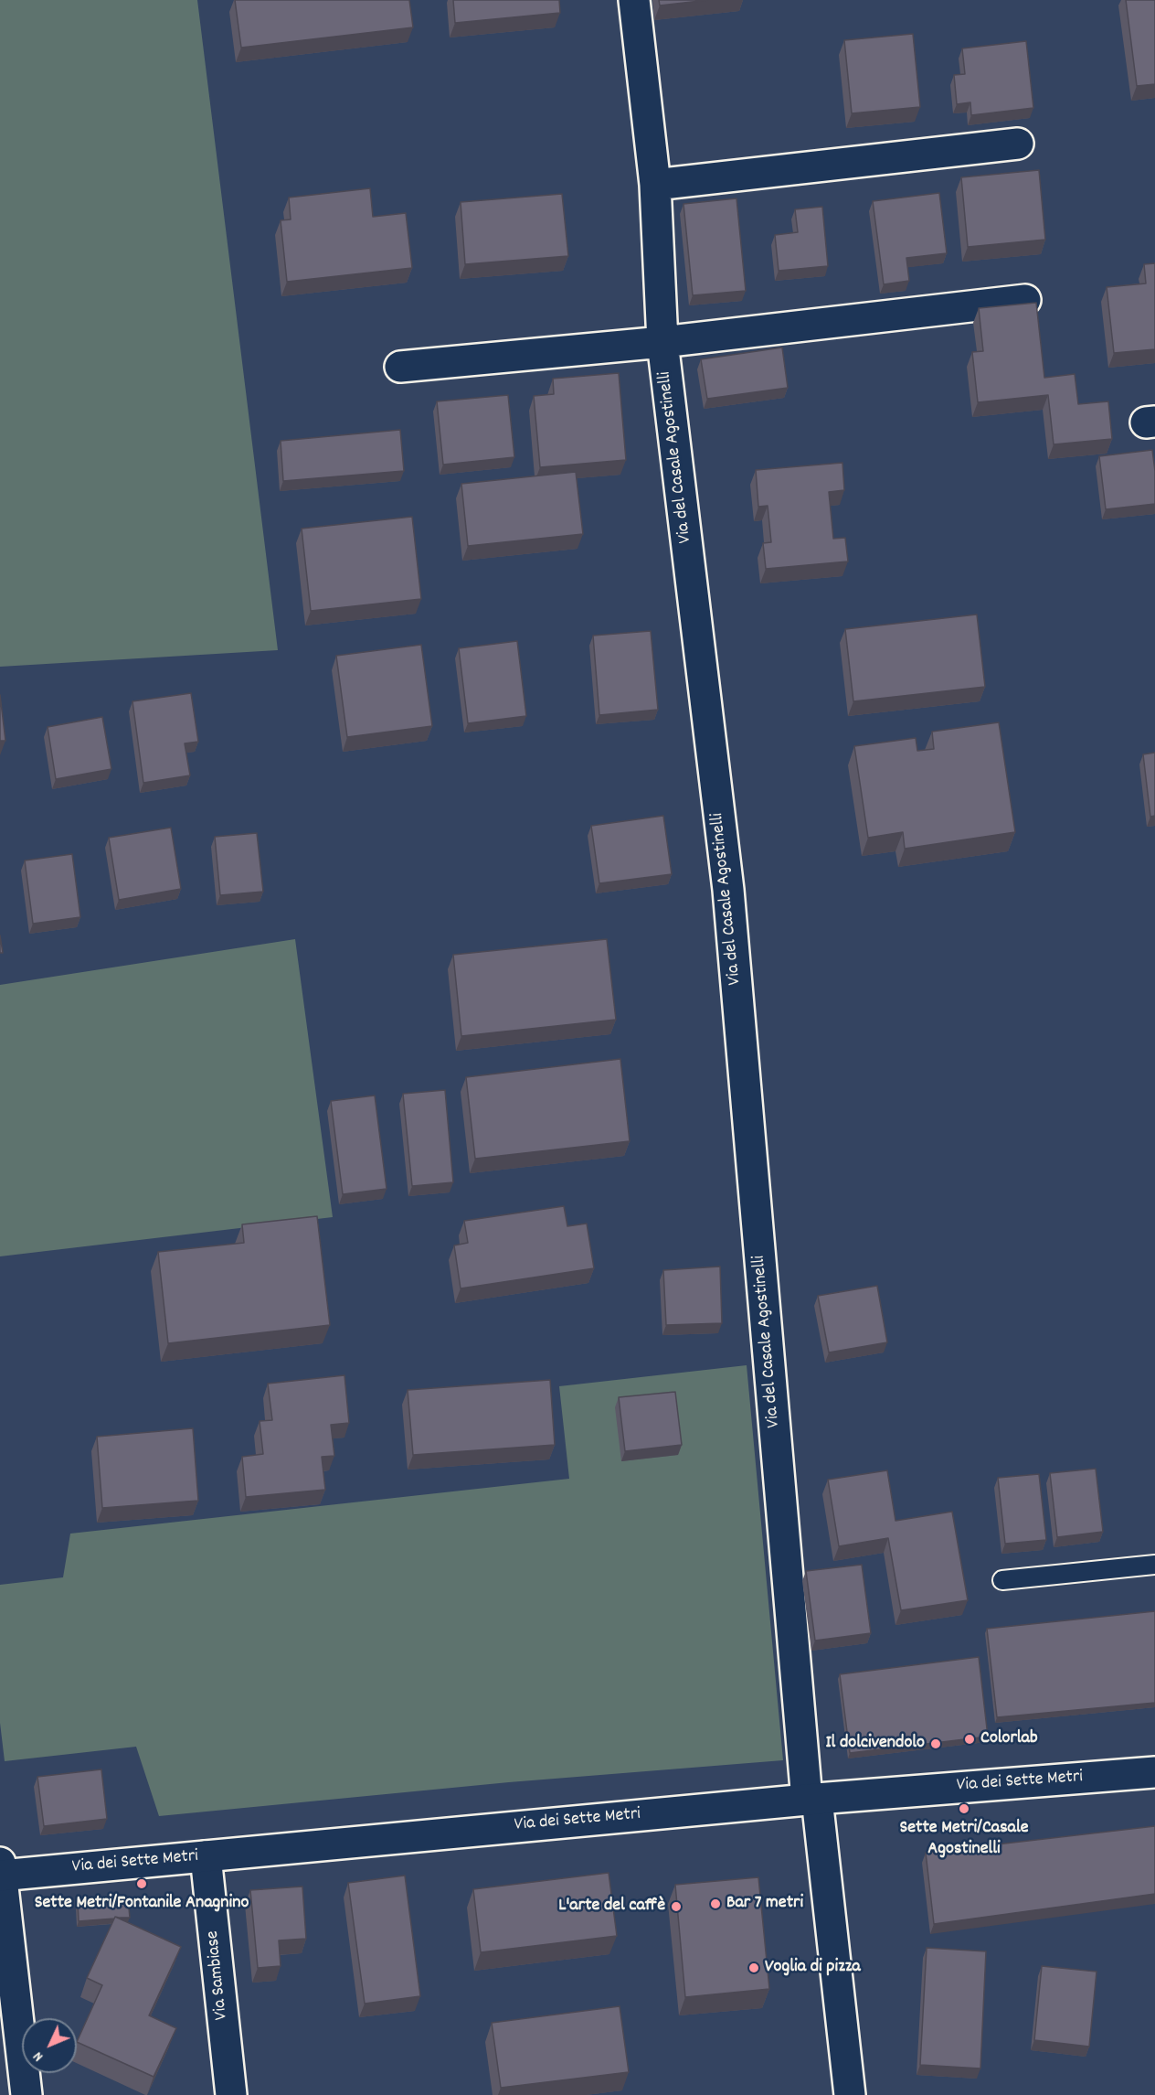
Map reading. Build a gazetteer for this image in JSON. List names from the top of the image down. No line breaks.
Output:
{"streets":{"street":["Via del Casale Agostinelli","Via dei Sette Metri","Via Sambiase"]},"crossings":[["Via del Casale Agostinelli","Via dei Sette Metri"],["Via dei Sette Metri","Via Sambiase"]],"places":["Colorlab","Il dolcivendolo","Sette Metri/Casale Agostinelli","Sette Metri/Fontanile Anagnino","Bar 7 metri","L'arte del caffè","Voglia di pizza"],"north":"bottom left"}
